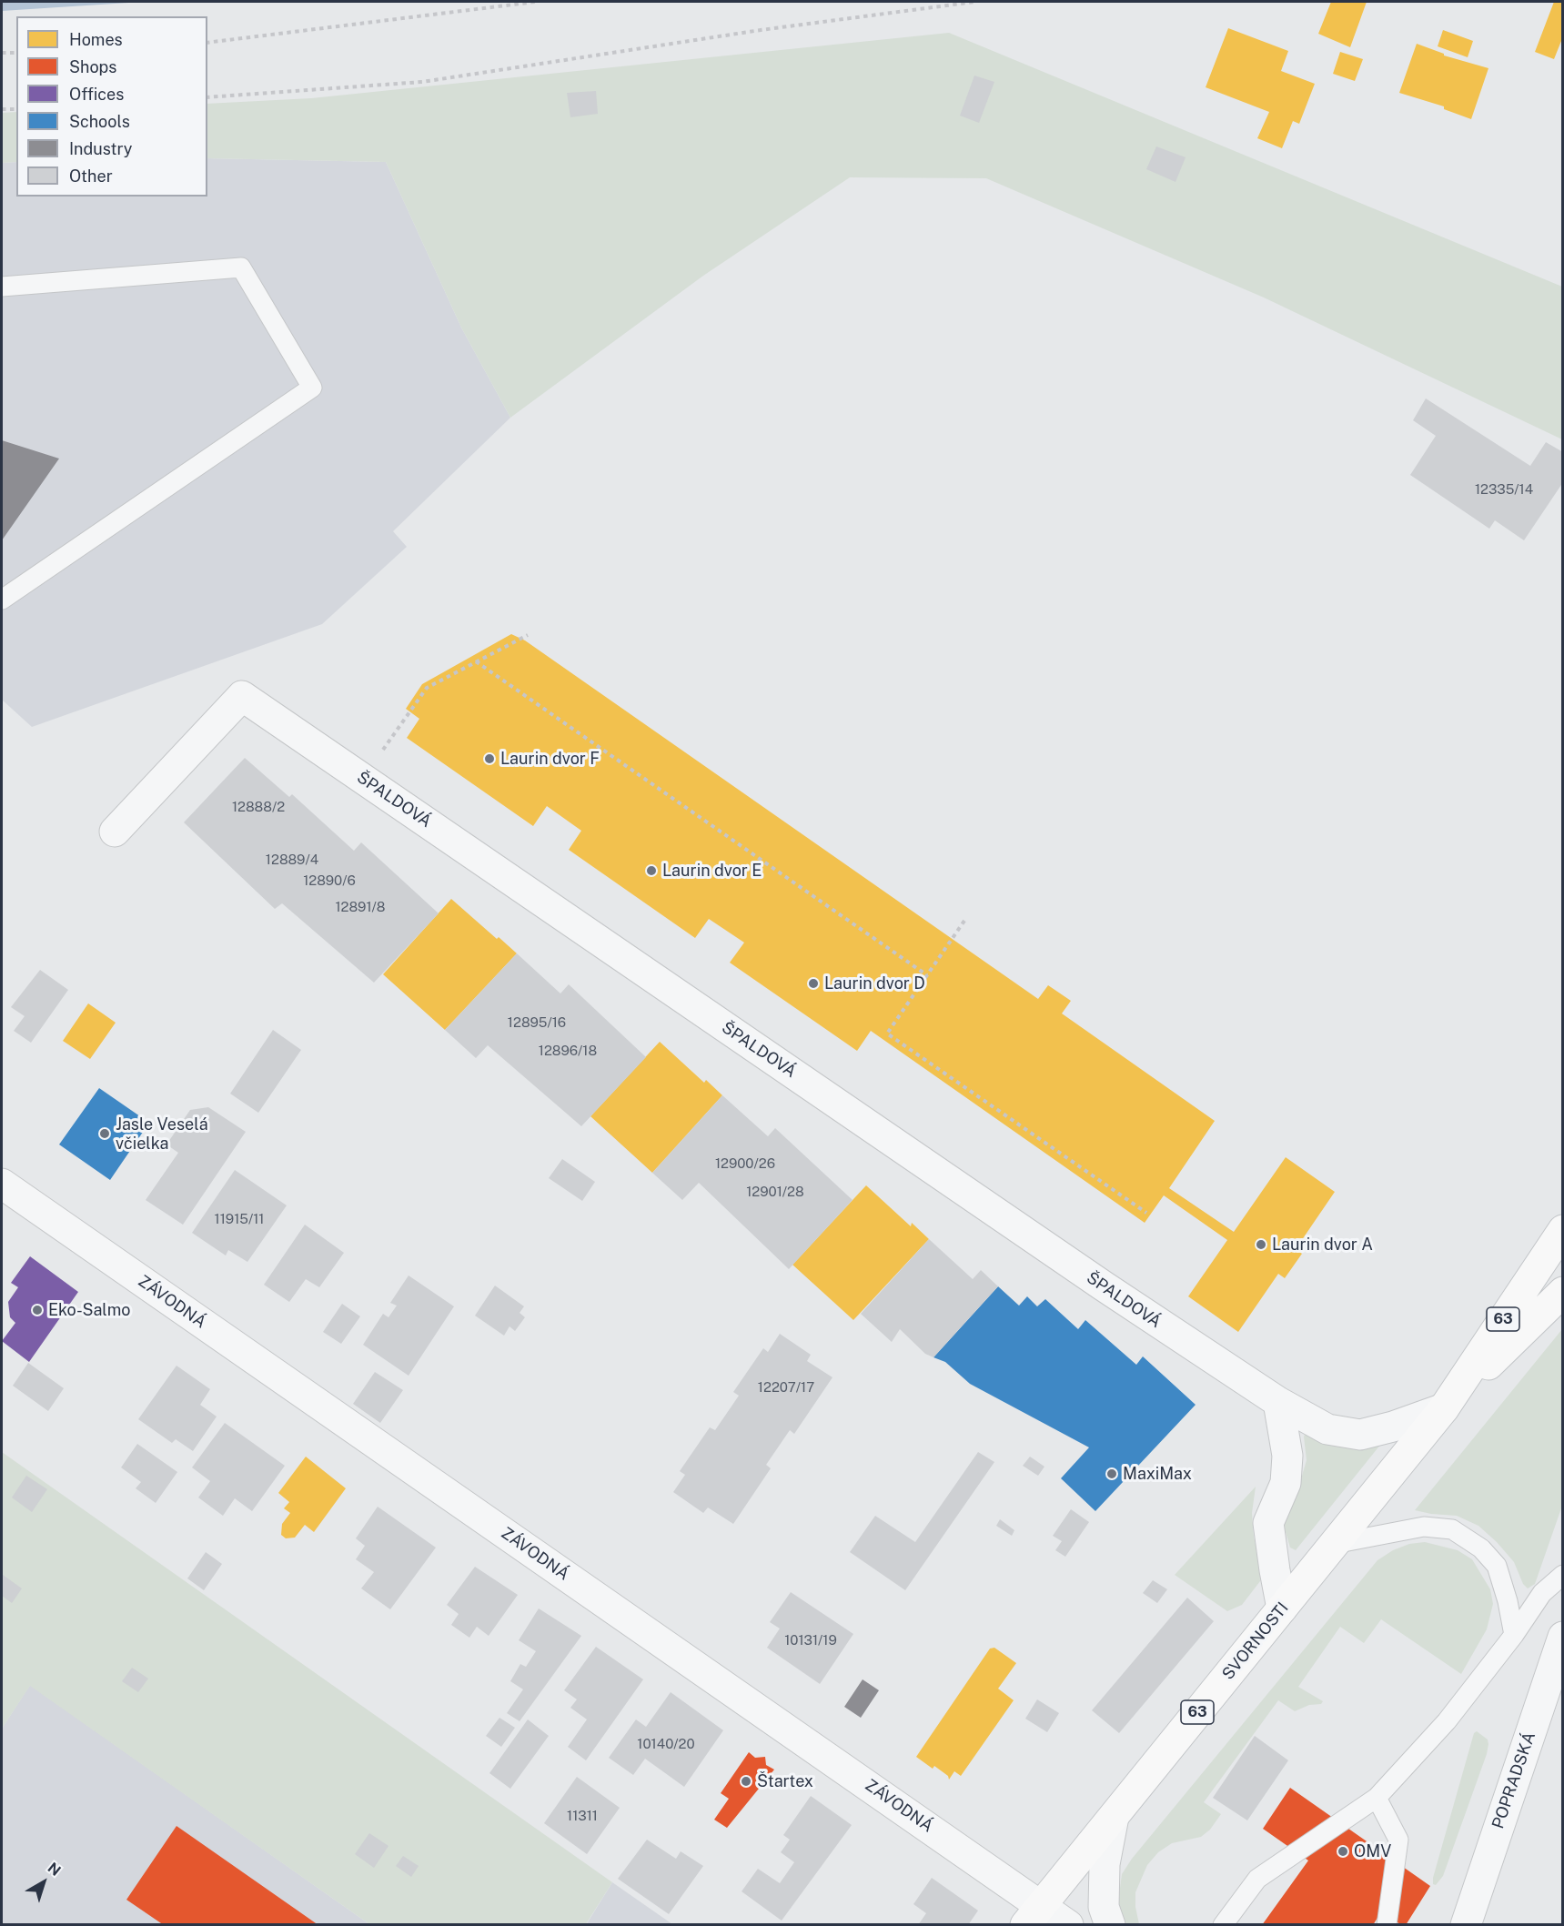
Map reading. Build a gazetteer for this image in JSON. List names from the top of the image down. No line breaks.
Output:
{"streets":{"main road":["63","SVORNOSTI"],"street":["ŠPALDOVÁ","ZÁVODNÁ","POPRADSKÁ"]},"crossings":[["ŠPALDOVÁ","SVORNOSTI"],["ZÁVODNÁ","SVORNOSTI"]],"places":["Laurin dvor F","Laurin dvor E","Laurin dvor D","Jasle Veselá včielka","Laurin dvor A","Eko-Salmo","MaxiMax","Štartex","OMV"],"house_numbers":["12335/14","12888/2","12889/4","12890/6","12891/8","12895/16","12896/18","12900/26","12901/28","11915/11","12207/17","10131/19","10140/20","11311"],"legend":["Homes","Shops","Offices","Schools","Industry","Other"],"north":"top right"}
